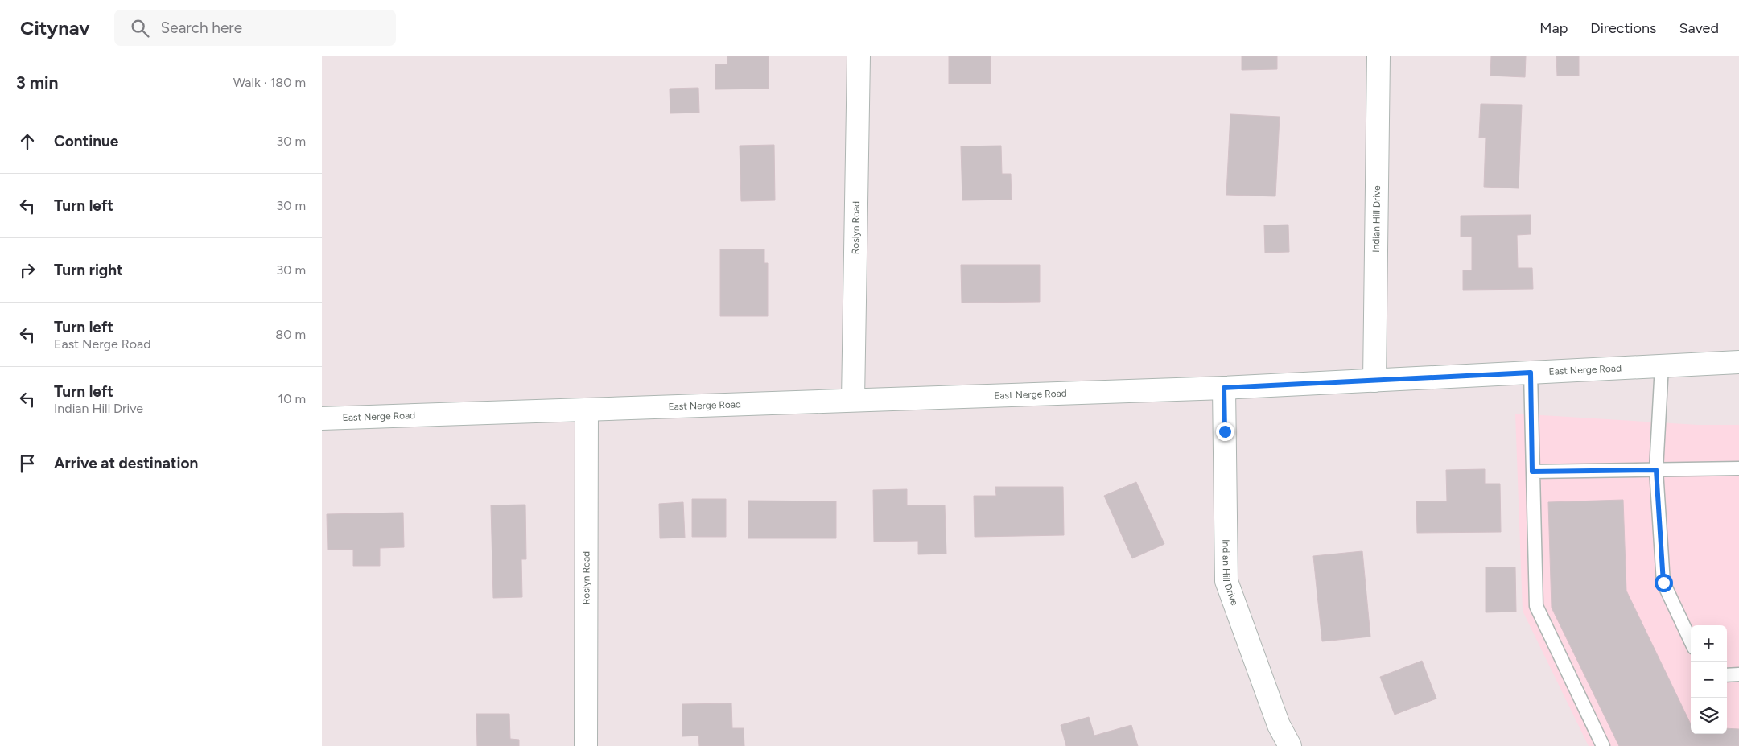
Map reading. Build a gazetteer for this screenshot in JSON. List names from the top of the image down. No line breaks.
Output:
{"streets":{"main road":["Indian Hill Drive","Roslyn Road","East Nerge Road"]},"crossings":[["Indian Hill Drive","East Nerge Road"],["Roslyn Road","East Nerge Road"]],"page":{"header":"Citynav","search":"Search here","nav":["Map","Directions","Saved"],"heading":["3 min","Walk · 180 m"],"list":[["Continue","30 m"],["Turn left","30 m"],["Turn right","30 m"],["Turn left","East Nerge Road","80 m"],["Turn left","Indian Hill Drive","10 m"],"Arrive at destination"],"map_buttons":["+","−"]}}
